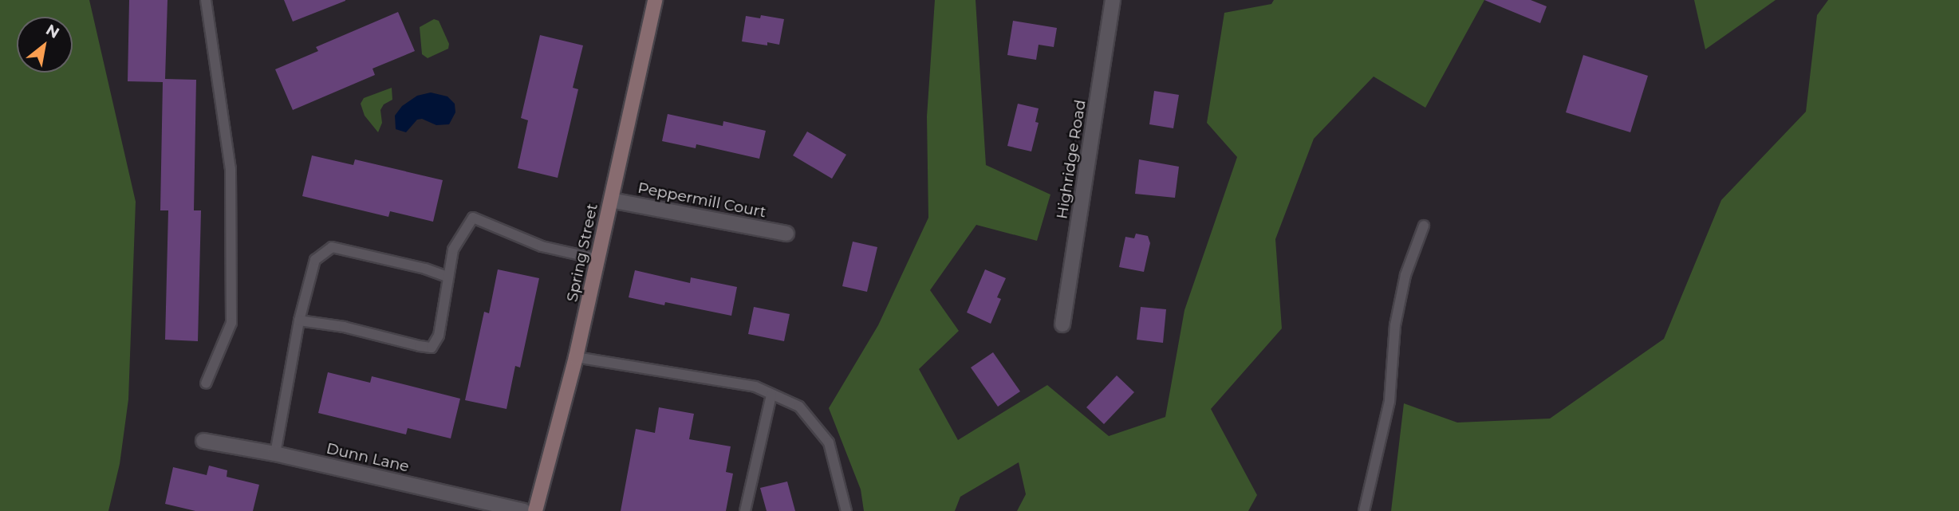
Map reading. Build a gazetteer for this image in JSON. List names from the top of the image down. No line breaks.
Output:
{"streets":{"main road":["Spring Street"],"street":["Highridge Road","Peppermill Court","Dunn Lane"]},"crossings":[["Peppermill Court","Spring Street"]],"north":"top right"}
